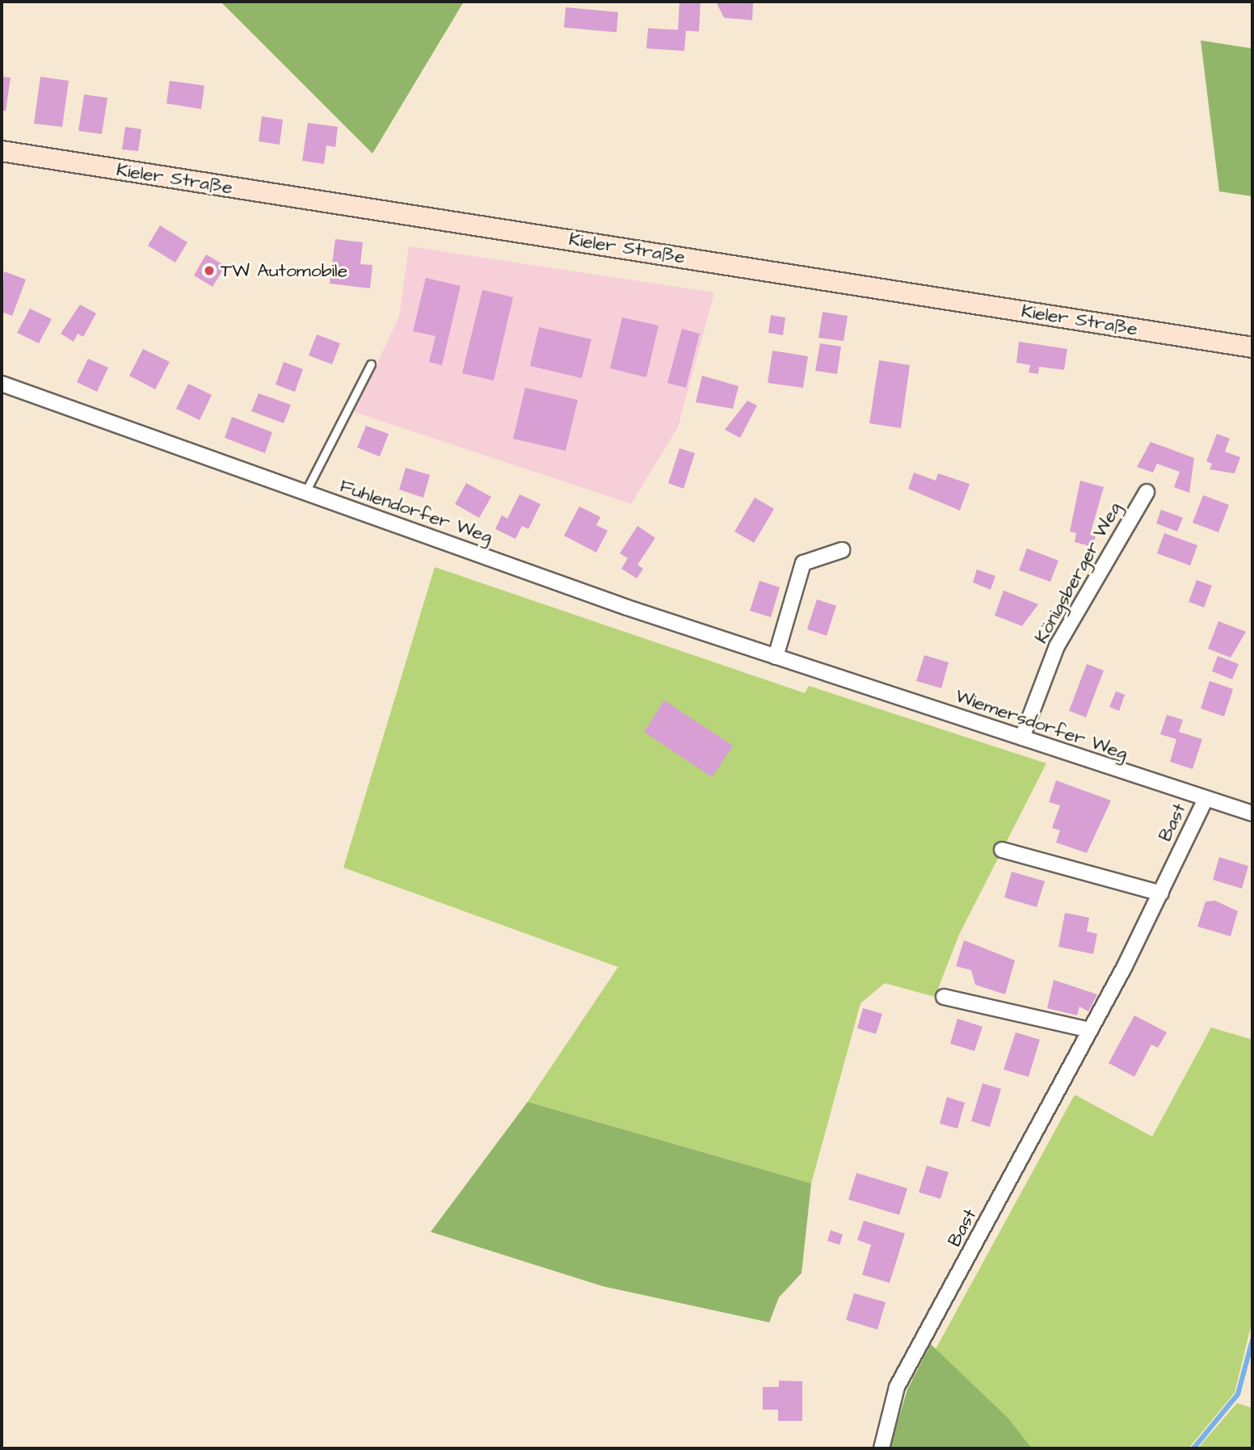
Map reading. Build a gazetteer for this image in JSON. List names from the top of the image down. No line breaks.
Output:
{"streets":{"main road":["Kieler Straße"],"street":["Fuhlendorfer Weg","Königsberger Weg","Wiemersdorfer Weg","Bast"]},"crossings":[["Fuhlendorfer Weg","Wiemersdorfer Weg"],["Königsberger Weg","Wiemersdorfer Weg"],["Wiemersdorfer Weg","Bast"]],"places":["TW Automobile"]}
